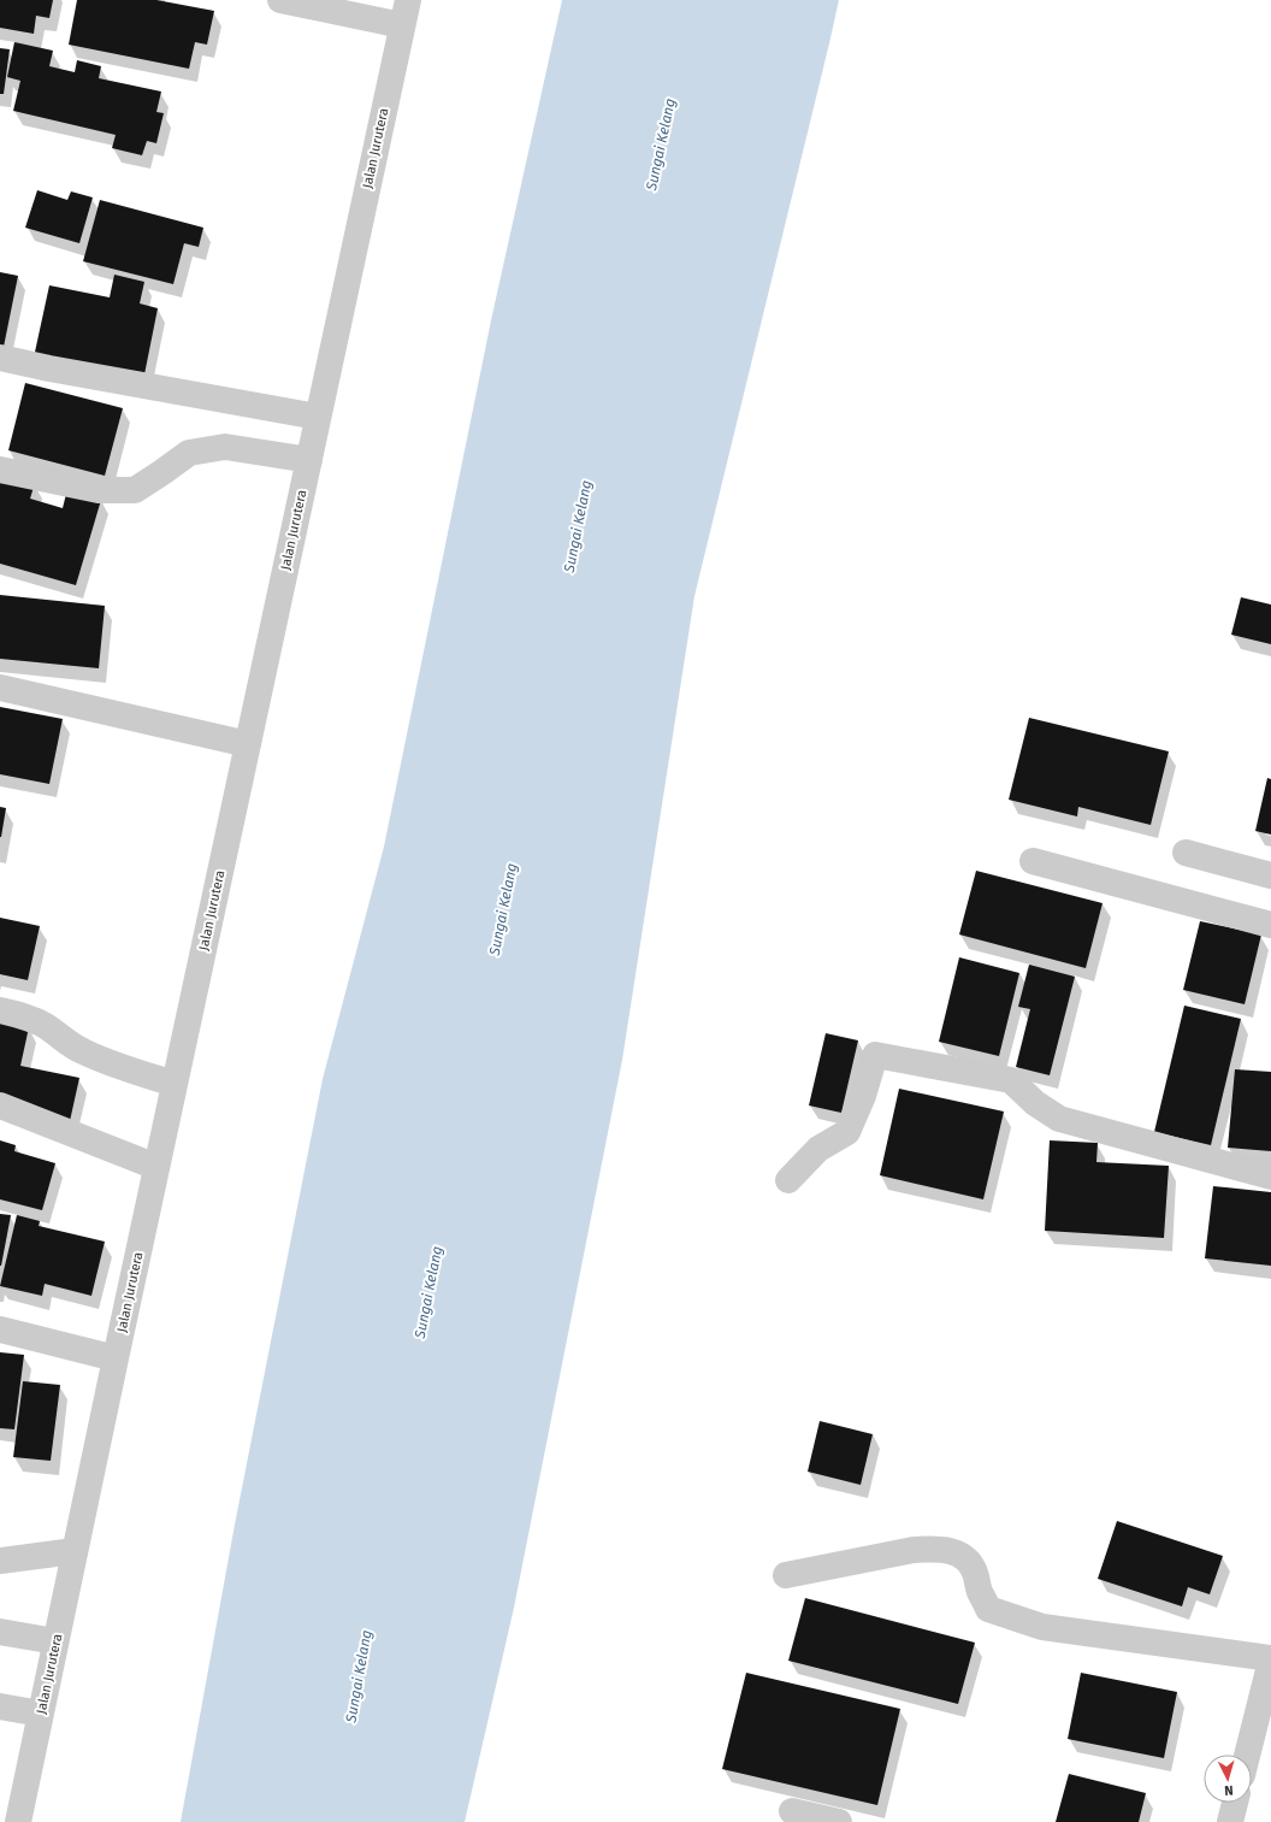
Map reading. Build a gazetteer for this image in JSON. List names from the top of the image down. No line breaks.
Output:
{"streets":{"street":["Jalan Jurutera"]},"water":["Sungai Kelang"],"north":"bottom"}
